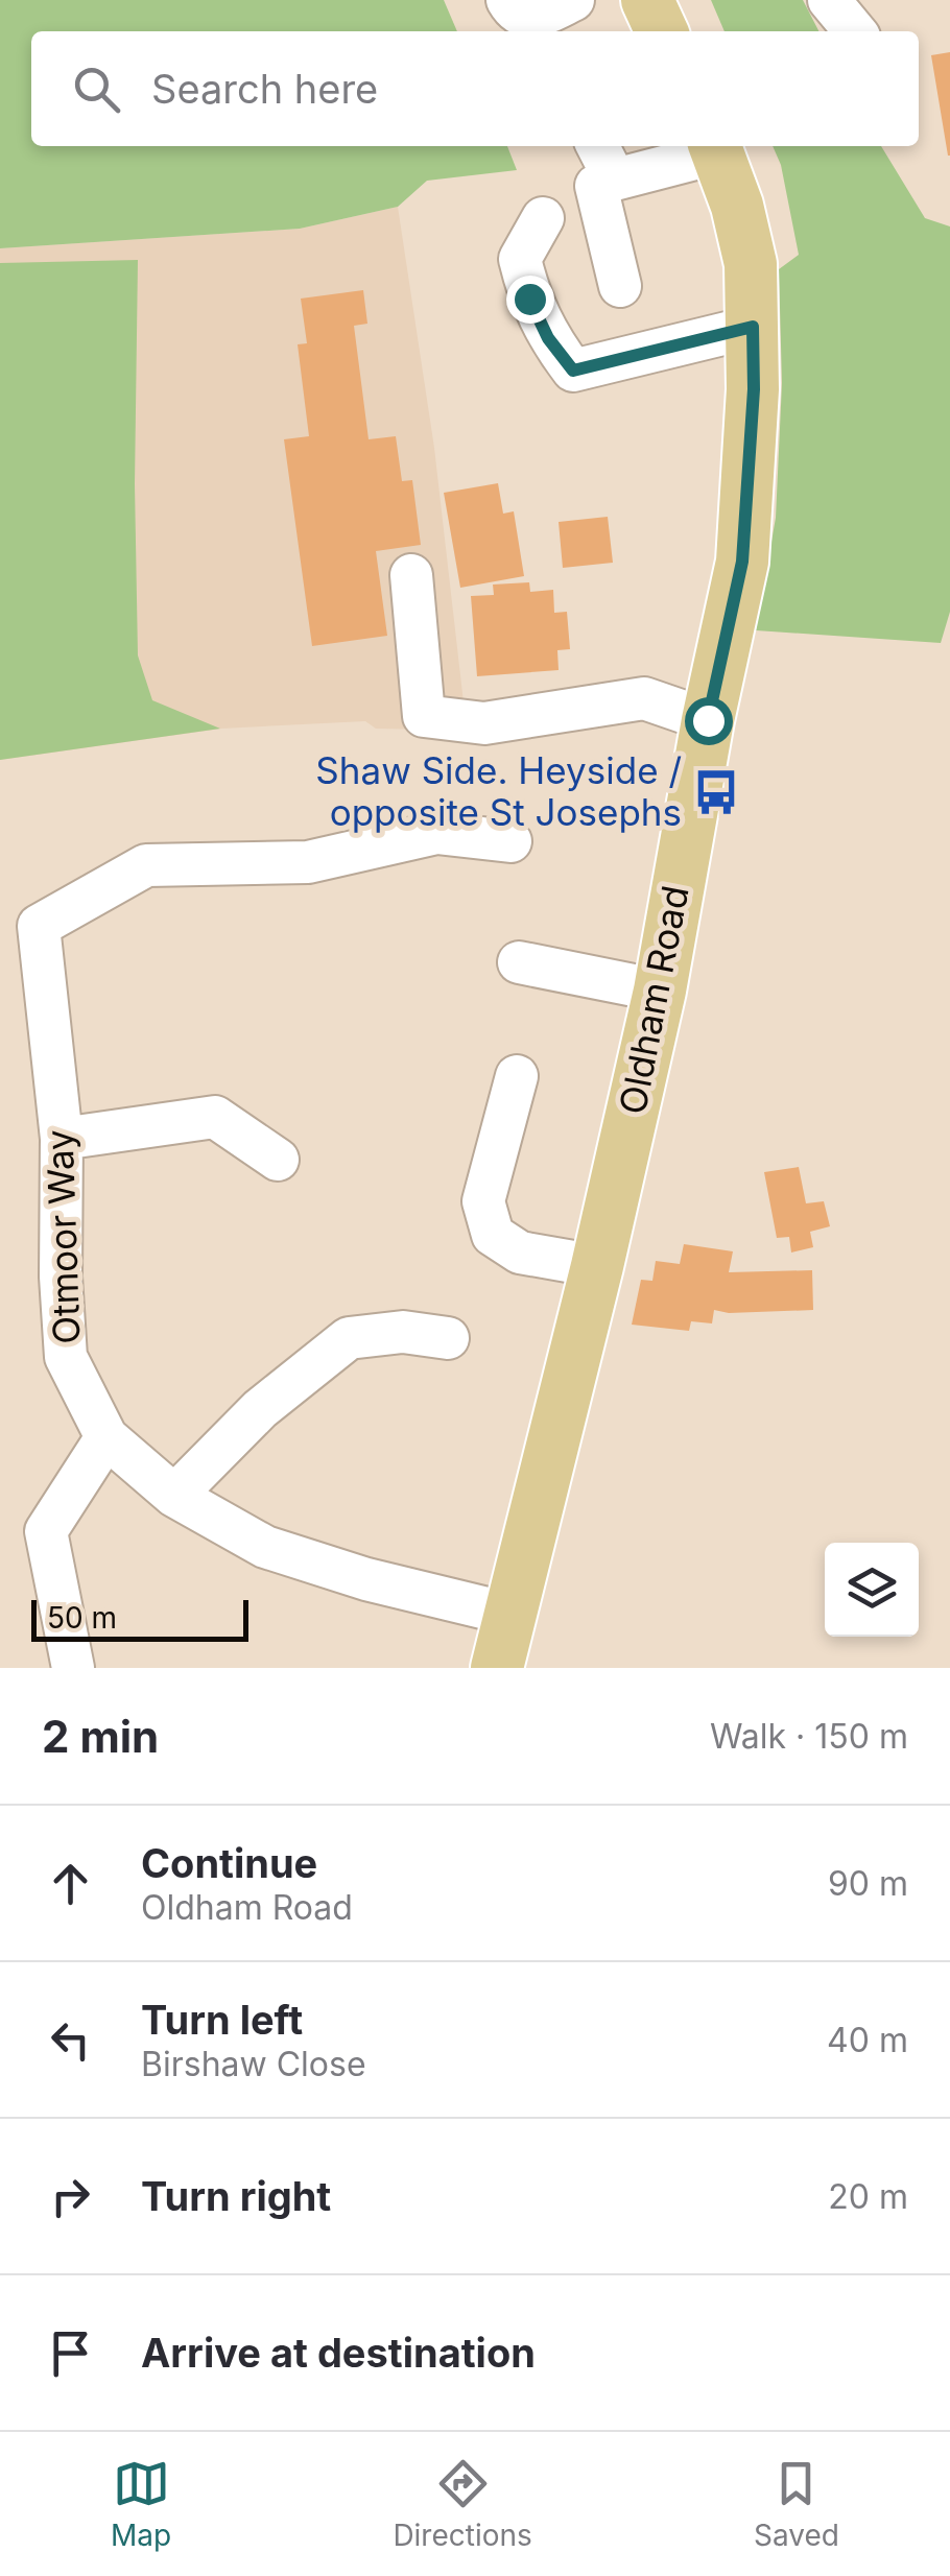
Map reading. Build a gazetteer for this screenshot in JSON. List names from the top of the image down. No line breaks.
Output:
{"streets":{"main road":["Oldham Road"],"street":["Otmoor Way"]},"crossings":[["Oldham Road","Otmoor Way"]],"places":{"bus stop":["Shaw Side. Heyside / opposite St Josephs"]},"scale_bar":"50 m","page":{"search":"Search here","scale":"50 m","heading":["2 min","Walk · 150 m"],"list":[["Continue","Oldham Road","90 m"],["Turn left","Birshaw Close","40 m"],["Turn right","20 m"],"Arrive at destination"],"nav":["Map","Directions","Saved"]}}
